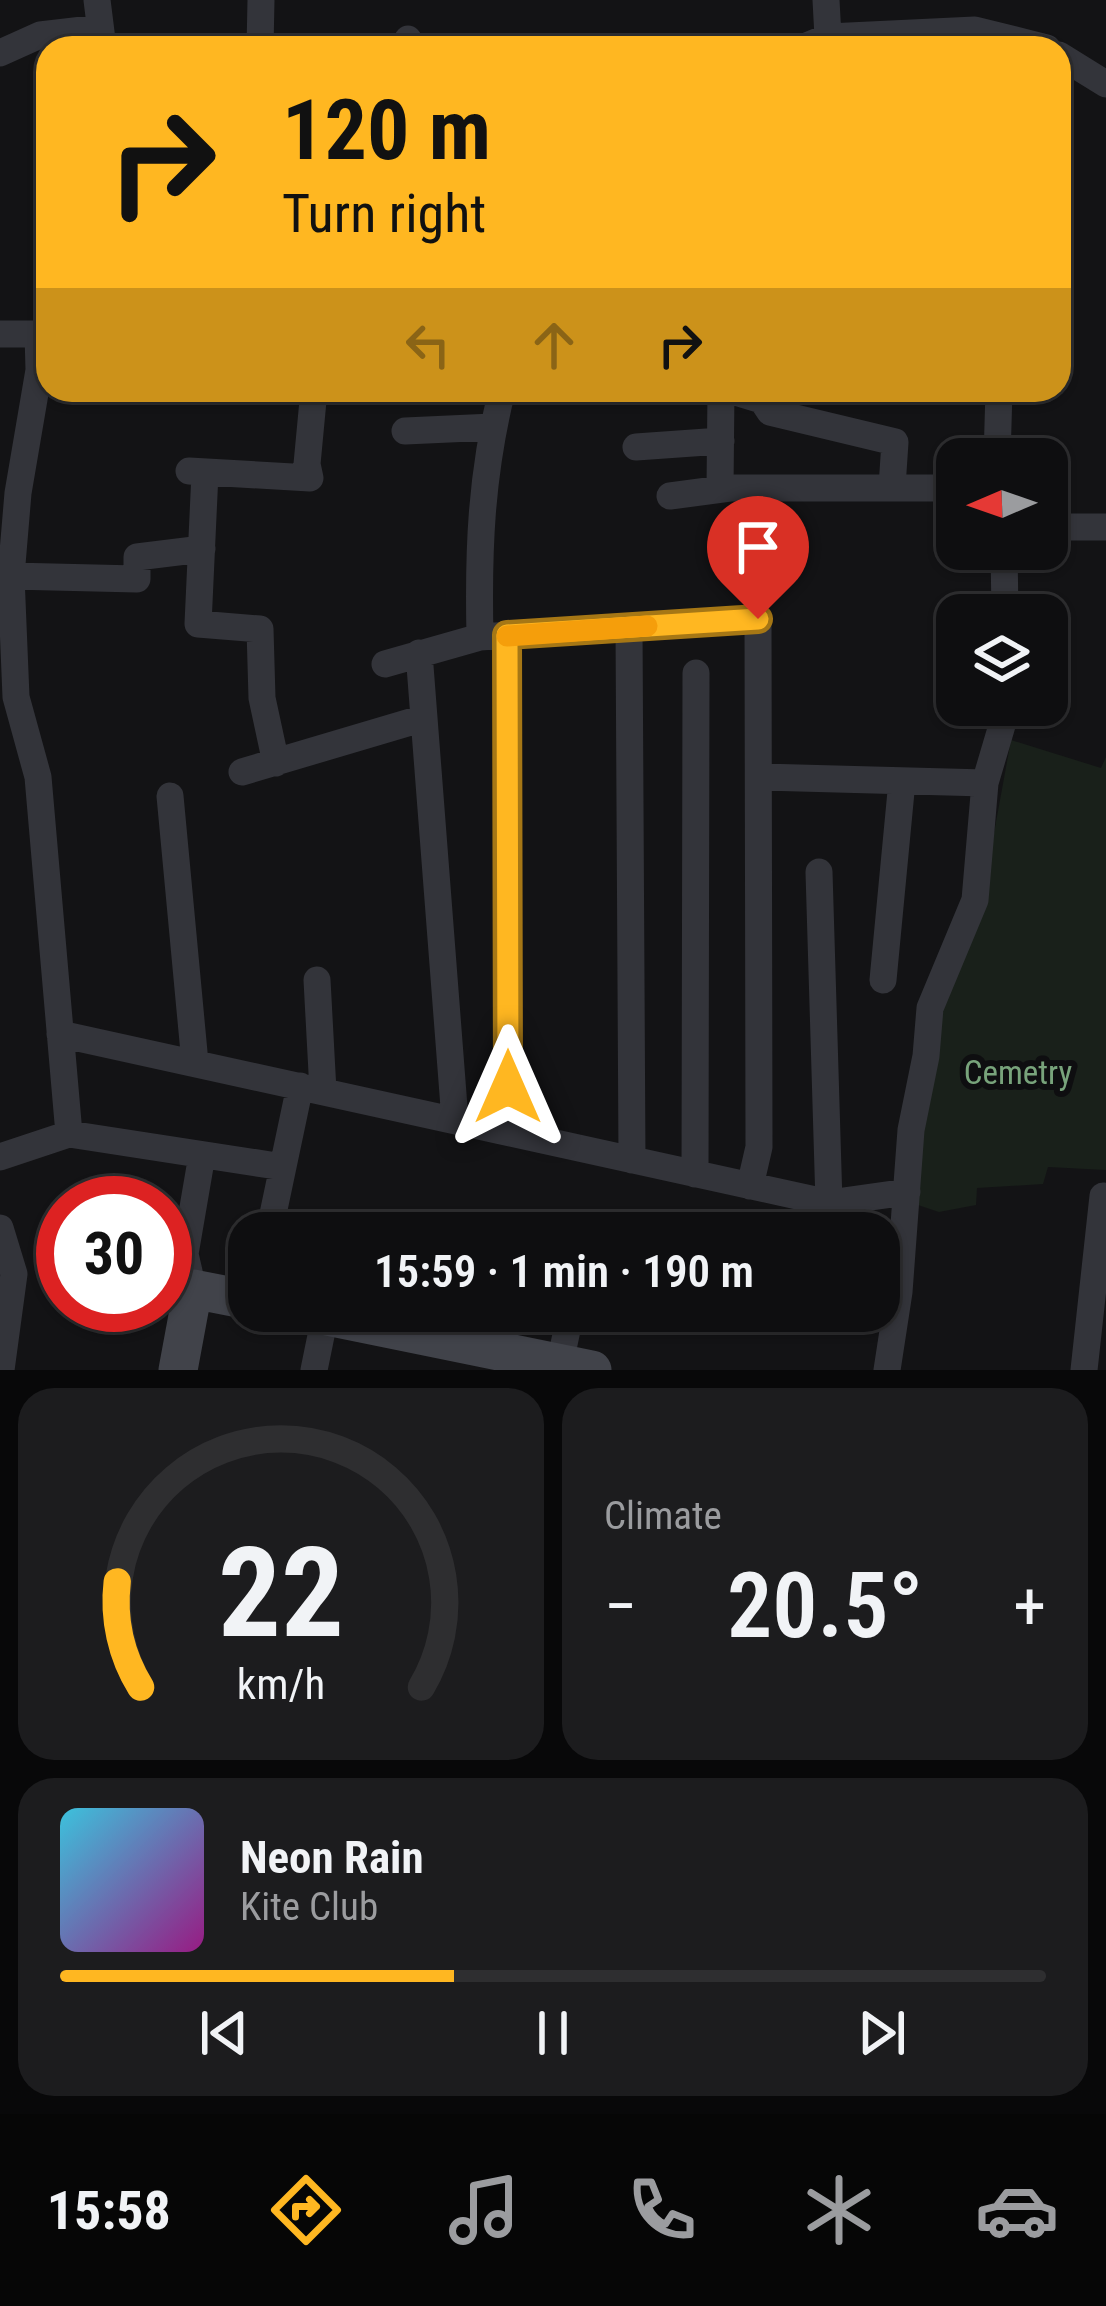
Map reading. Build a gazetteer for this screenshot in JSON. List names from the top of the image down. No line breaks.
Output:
{"parks":["Cemetry"],"north":"left","page":{"turn":["120 m","Turn right"],"limit":"30","trip":"15:59 · 1 min · 190 m","tile":"Climate","heat":["−","20.5°","+"],"song":["Neon Rain","Kite Club"],"tabs":"15:58","gauge":["22","km/h"]}}
